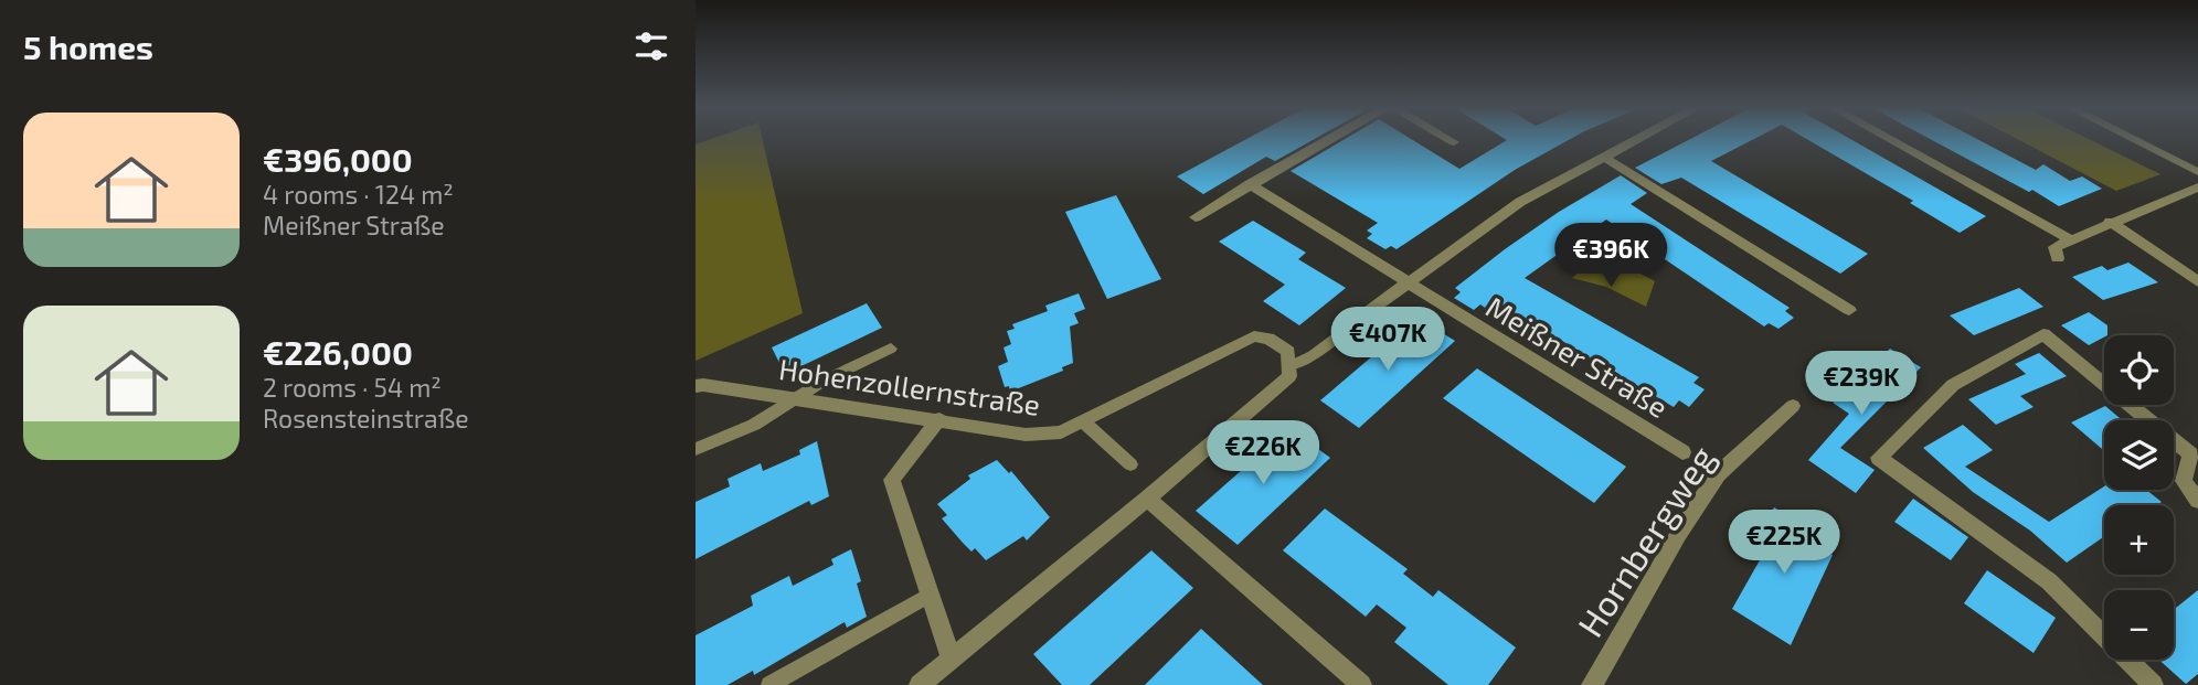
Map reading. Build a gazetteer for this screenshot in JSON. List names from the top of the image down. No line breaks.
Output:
{"streets":{"street":["Meißner Straße","Hohenzollernstraße","Hornbergweg"]},"page":{"heading":"5 homes","list":[{"name":"€396,000","note":"4 rooms · 124 m² · Meißner Straße"},{"name":"€226,000","note":"2 rooms · 54 m² · Rosensteinstraße"}],"price":["€396K","€407K","€239K","€226K","€225K"],"map_buttons":["+","−"]}}
